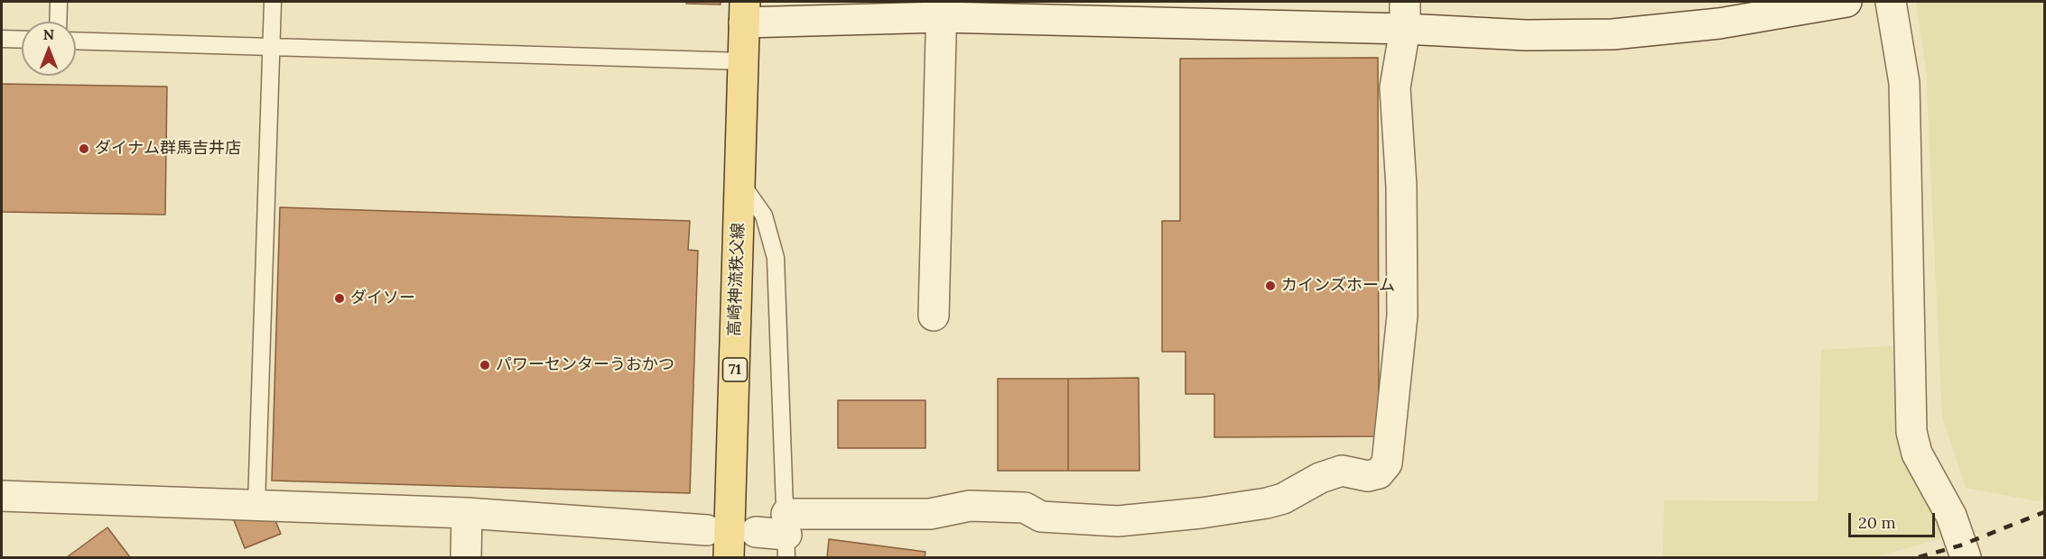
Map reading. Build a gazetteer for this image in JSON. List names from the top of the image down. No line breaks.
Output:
{"streets":{"main road":["高崎神流秩父線","71"]},"places":["ダイナム群馬吉井店","カインズホーム","ダイソー","パワーセンターうおかつ"],"scale_bar":"20 m","north":"top"}
